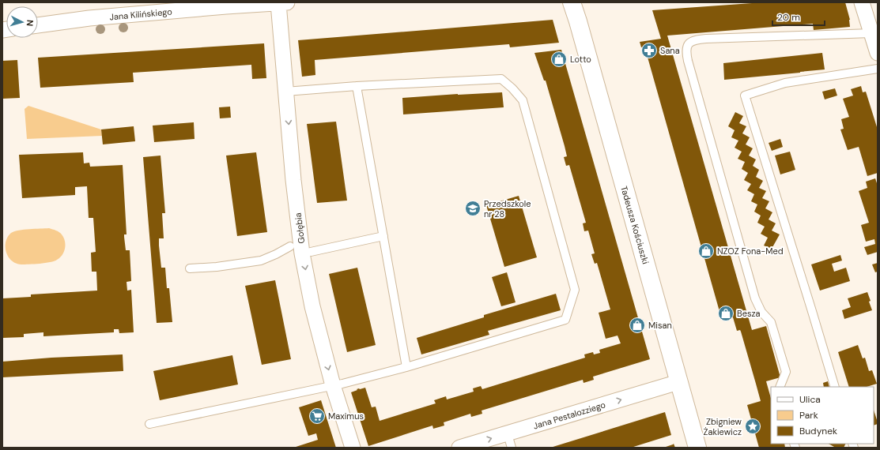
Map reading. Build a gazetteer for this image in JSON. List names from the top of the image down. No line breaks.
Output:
{"streets":{"street":["Jana Kilińskiego","Tadeusza Kościuszki","Gołębia","Jana Pestalozziego"]},"crossings":[["Jana Kilińskiego","Gołębia"],["Tadeusza Kościuszki","Jana Pestalozziego"]],"one_way":["Gołębia","Jana Pestalozziego"],"places":{"pharmacy":["Sana"],"shop":["Lotto","NZOZ Fona-Med","Besza","Misan"],"school or university":["Przedszkole nr 28"],"supermarket":["Maximus"],"place":["Zbigniew Żakiewicz"]},"legend":["Ulica","Park","Budynek"],"scale_bar":"20 m","north":"right"}
